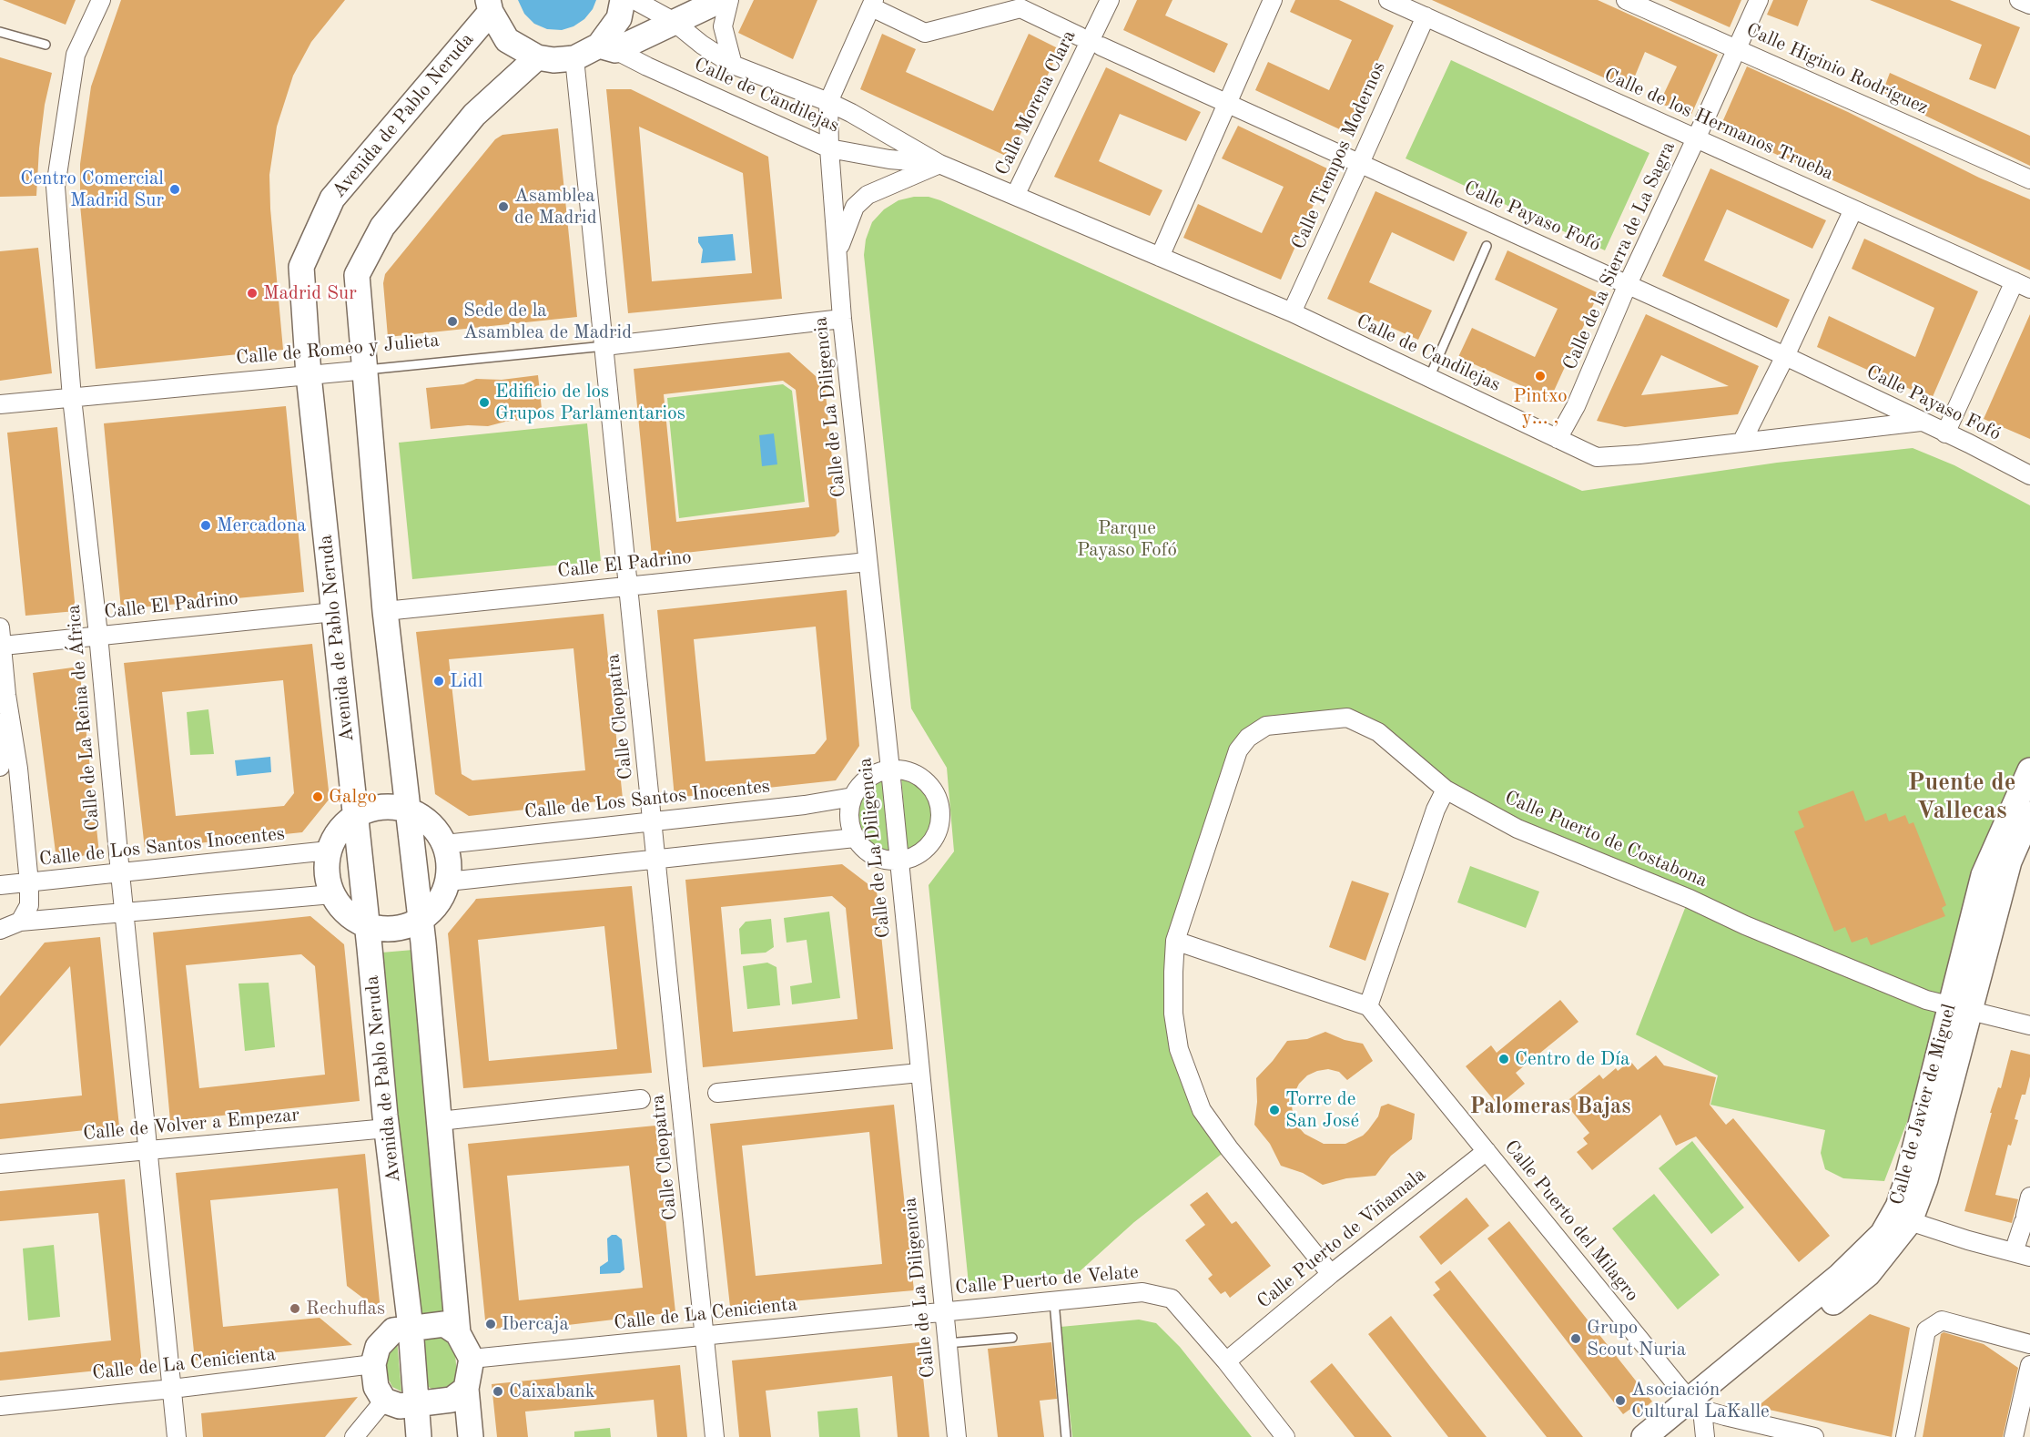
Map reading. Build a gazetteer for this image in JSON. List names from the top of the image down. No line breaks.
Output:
{"streets":{"main road":["Avenida de Pablo Neruda","Calle de Javier de Miguel"],"street":["Calle Higinio Rodríguez","Calle de Candilejas","Calle Morena Clara","Calle de los Hermanos Trueba","Calle Tiempos Modernos","Calle Payaso Fofó","Calle de la Sierra de La Sagra","Calle de Romeo y Julieta","Calle de La Diligencia","Calle El Padrino","Calle Cleopatra","Calle de La Reina de África","Calle de Los Santos Inocentes","Calle Puerto de Costabona","Calle de Volver a Empezar","Calle Puerto del Milagro","Calle Puerto de Viñamala","Calle Puerto de Velate","Calle de La Cenicienta"]},"crossings":[["Calle Higinio Rodríguez","Calle de la Sierra de La Sagra"],["Calle de Candilejas","Calle Morena Clara"],["Calle de Candilejas","Calle Tiempos Modernos"],["Calle de Candilejas","Calle Payaso Fofó"],["Calle de Candilejas","Calle de la Sierra de La Sagra"],["Calle de Candilejas","Calle de La Diligencia"],["Avenida de Pablo Neruda","Calle de Romeo y Julieta"],["Avenida de Pablo Neruda","Calle El Padrino"],["Avenida de Pablo Neruda","Calle de Volver a Empezar"],["Calle de los Hermanos Trueba","Calle Tiempos Modernos"],["Calle de los Hermanos Trueba","Calle de la Sierra de La Sagra"],["Calle Tiempos Modernos","Calle Payaso Fofó"],["Calle Payaso Fofó","Calle de la Sierra de La Sagra"],["Calle de Romeo y Julieta","Calle de La Diligencia"],["Calle de Romeo y Julieta","Calle Cleopatra"],["Calle de Romeo y Julieta","Calle de La Reina de África"],["Calle de La Diligencia","Calle El Padrino"],["Calle de La Diligencia","Calle Puerto de Velate"],["Calle de La Diligencia","Calle de La Cenicienta"],["Calle El Padrino","Calle Cleopatra"],["Calle El Padrino","Calle de La Reina de África"],["Calle Cleopatra","Calle de Los Santos Inocentes"],["Calle Cleopatra","Calle de La Cenicienta"],["Calle de La Reina de África","Calle de Los Santos Inocentes"],["Calle de La Reina de África","Calle de Volver a Empezar"],["Calle de La Reina de África","Calle de La Cenicienta"],["Calle Puerto de Costabona","Calle de Javier de Miguel"],["Calle Puerto de Costabona","Calle Puerto de Viñamala"],["Calle de Javier de Miguel","Calle Puerto del Milagro"],["Calle Puerto del Milagro","Calle Puerto de Viñamala"],["Calle Puerto de Viñamala","Calle Puerto de Velate"],["Calle Puerto de Velate","Calle de La Cenicienta"]],"districts":["Puente de Vallecas","Palomeras Bajas"],"parks":["Parque Payaso Fofó"],"places":["Centro Comercial Madrid Sur","Asamblea de Madrid","Madrid Sur","Sede de la Asamblea de Madrid","Pintxo y... ,","Edificio de los Grupos Parlamentarios","Mercadona","Lidl","Galgo","Centro de Día","Torre de San José","Rechuflas","Ibercaja","Grupo Scout Nuria","Caixabank","Asociación Cultural LaKalle"]}
